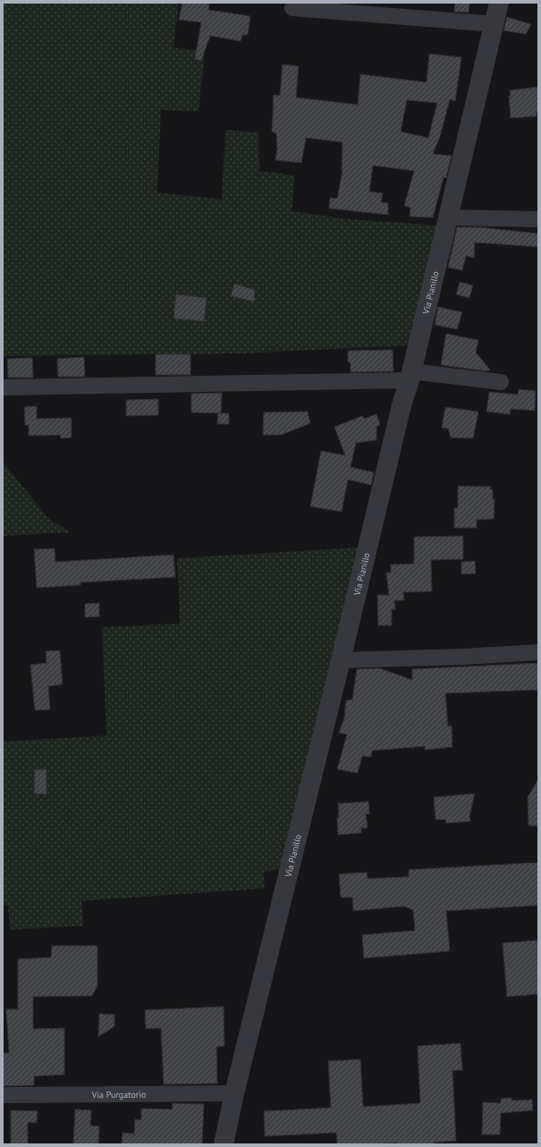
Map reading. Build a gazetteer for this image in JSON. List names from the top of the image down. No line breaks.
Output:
{"streets":{"street":["Via Pianillo","Via Purgatorio"]},"crossings":[["Via Pianillo","Via Purgatorio"]]}
